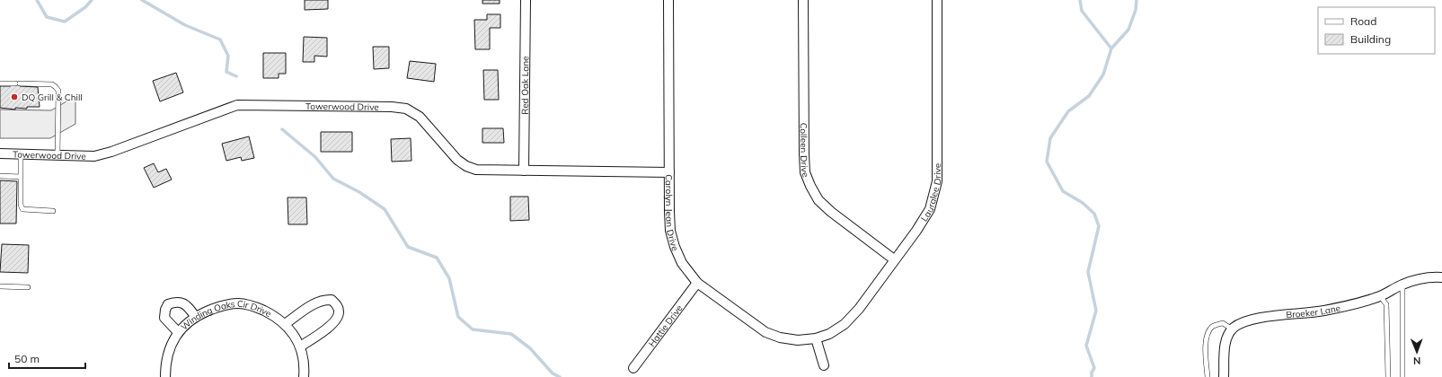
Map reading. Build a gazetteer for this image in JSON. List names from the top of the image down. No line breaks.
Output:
{"streets":{"street":["Red Oak Lane","Towerwood Drive","Colleen Drive","Lauralee Drive","Carolyn Jean Drive","Broeker Lane","Winding Oaks Cir Drive","Hattie Drive"]},"crossings":[["Red Oak Lane","Towerwood Drive"],["Towerwood Drive","Carolyn Jean Drive"],["Colleen Drive","Lauralee Drive"],["Lauralee Drive","Carolyn Jean Drive"],["Carolyn Jean Drive","Hattie Drive"]],"places":["DQ Grill & Chill"],"legend":["Road","Building"],"scale_bar":"50 m","north":"bottom"}
